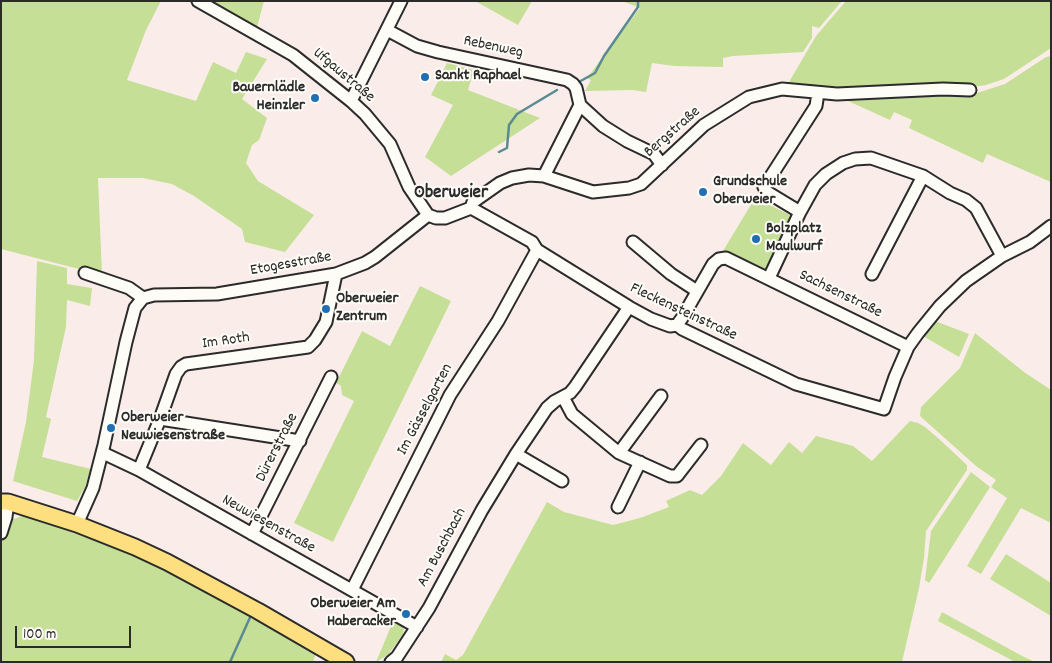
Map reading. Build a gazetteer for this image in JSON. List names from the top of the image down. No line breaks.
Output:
{"streets":{"street":["Rebenweg","Ufgaustraße","Bergstraße","Etogesstraße","Sachsenstraße","Fleckensteinstraße","Im Roth","Im Gässelgarten","Dürerstraße","Neuwiesenstraße","Am Buschbach"]},"crossings":[["Rebenweg","Bergstraße"],["Ufgaustraße","Etogesstraße"],["Bergstraße","Fleckensteinstraße"],["Etogesstraße","Im Roth"],["Sachsenstraße","Fleckensteinstraße"],["Fleckensteinstraße","Im Gässelgarten"],["Fleckensteinstraße","Am Buschbach"],["Im Roth","Neuwiesenstraße"],["Im Gässelgarten","Neuwiesenstraße"],["Dürerstraße","Neuwiesenstraße"],["Neuwiesenstraße","Am Buschbach"]],"districts":["Oberweier"],"places":["Sankt Raphael","Bauernlädle Heinzler","Grundschule Oberweier","Bolzplatz Maulwurf","Oberweier Zentrum","Oberweier Neuwiesenstraße","Oberweier Am Haberacker"],"scale_bar":"100 m"}
